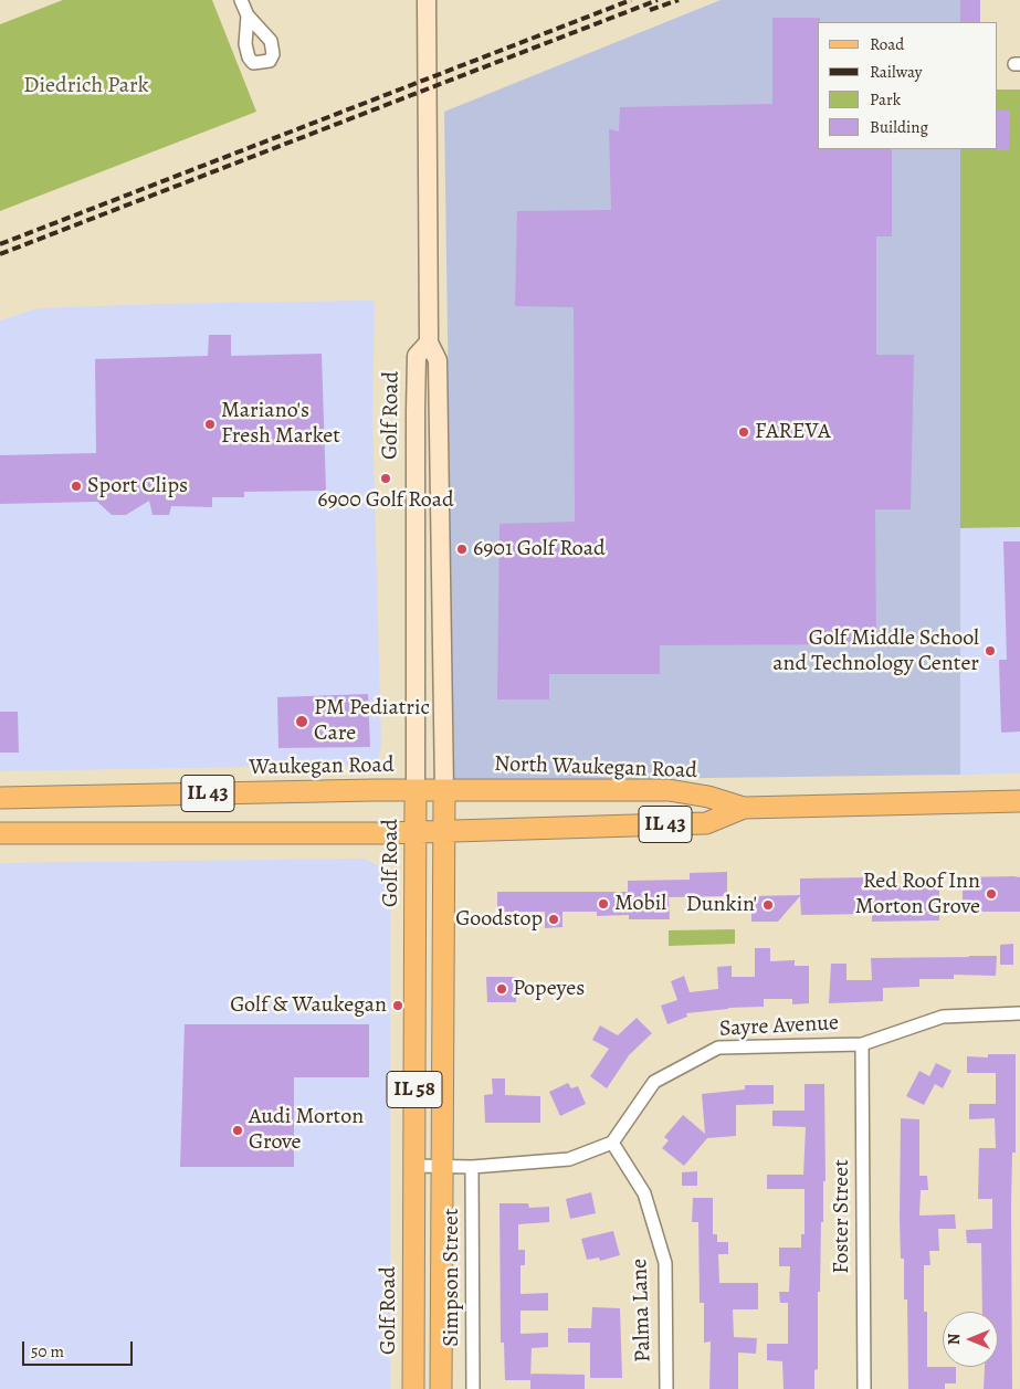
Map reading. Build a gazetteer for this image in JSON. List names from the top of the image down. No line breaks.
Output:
{"streets":{"main road":["Golf Road","Waukegan Road","North Waukegan Road","IL 43","IL 58"],"street":["Sayre Avenue","Foster Street","Simpson Street","Palma Lane"]},"crossings":[["Golf Road","Waukegan Road"],["Golf Road","North Waukegan Road"],["Golf Road","IL 43"],["Waukegan Road","North Waukegan Road"],["North Waukegan Road","IL 43"],["Sayre Avenue","Foster Street"],["Sayre Avenue","Palma Lane"]],"parks":["Diedrich Park"],"places":["Mariano's Fresh Market","FAREVA","6900 Golf Road","Sport Clips","6901 Golf Road","Golf Middle School and Technology Center","PM Pediatric Care","Red Roof Inn Morton Grove","Mobil","Dunkin'","Goodstop","Popeyes","Golf & Waukegan","Audi Morton Grove"],"legend":["Road","Railway","Park","Building"],"scale_bar":"50 m","north":"left"}
